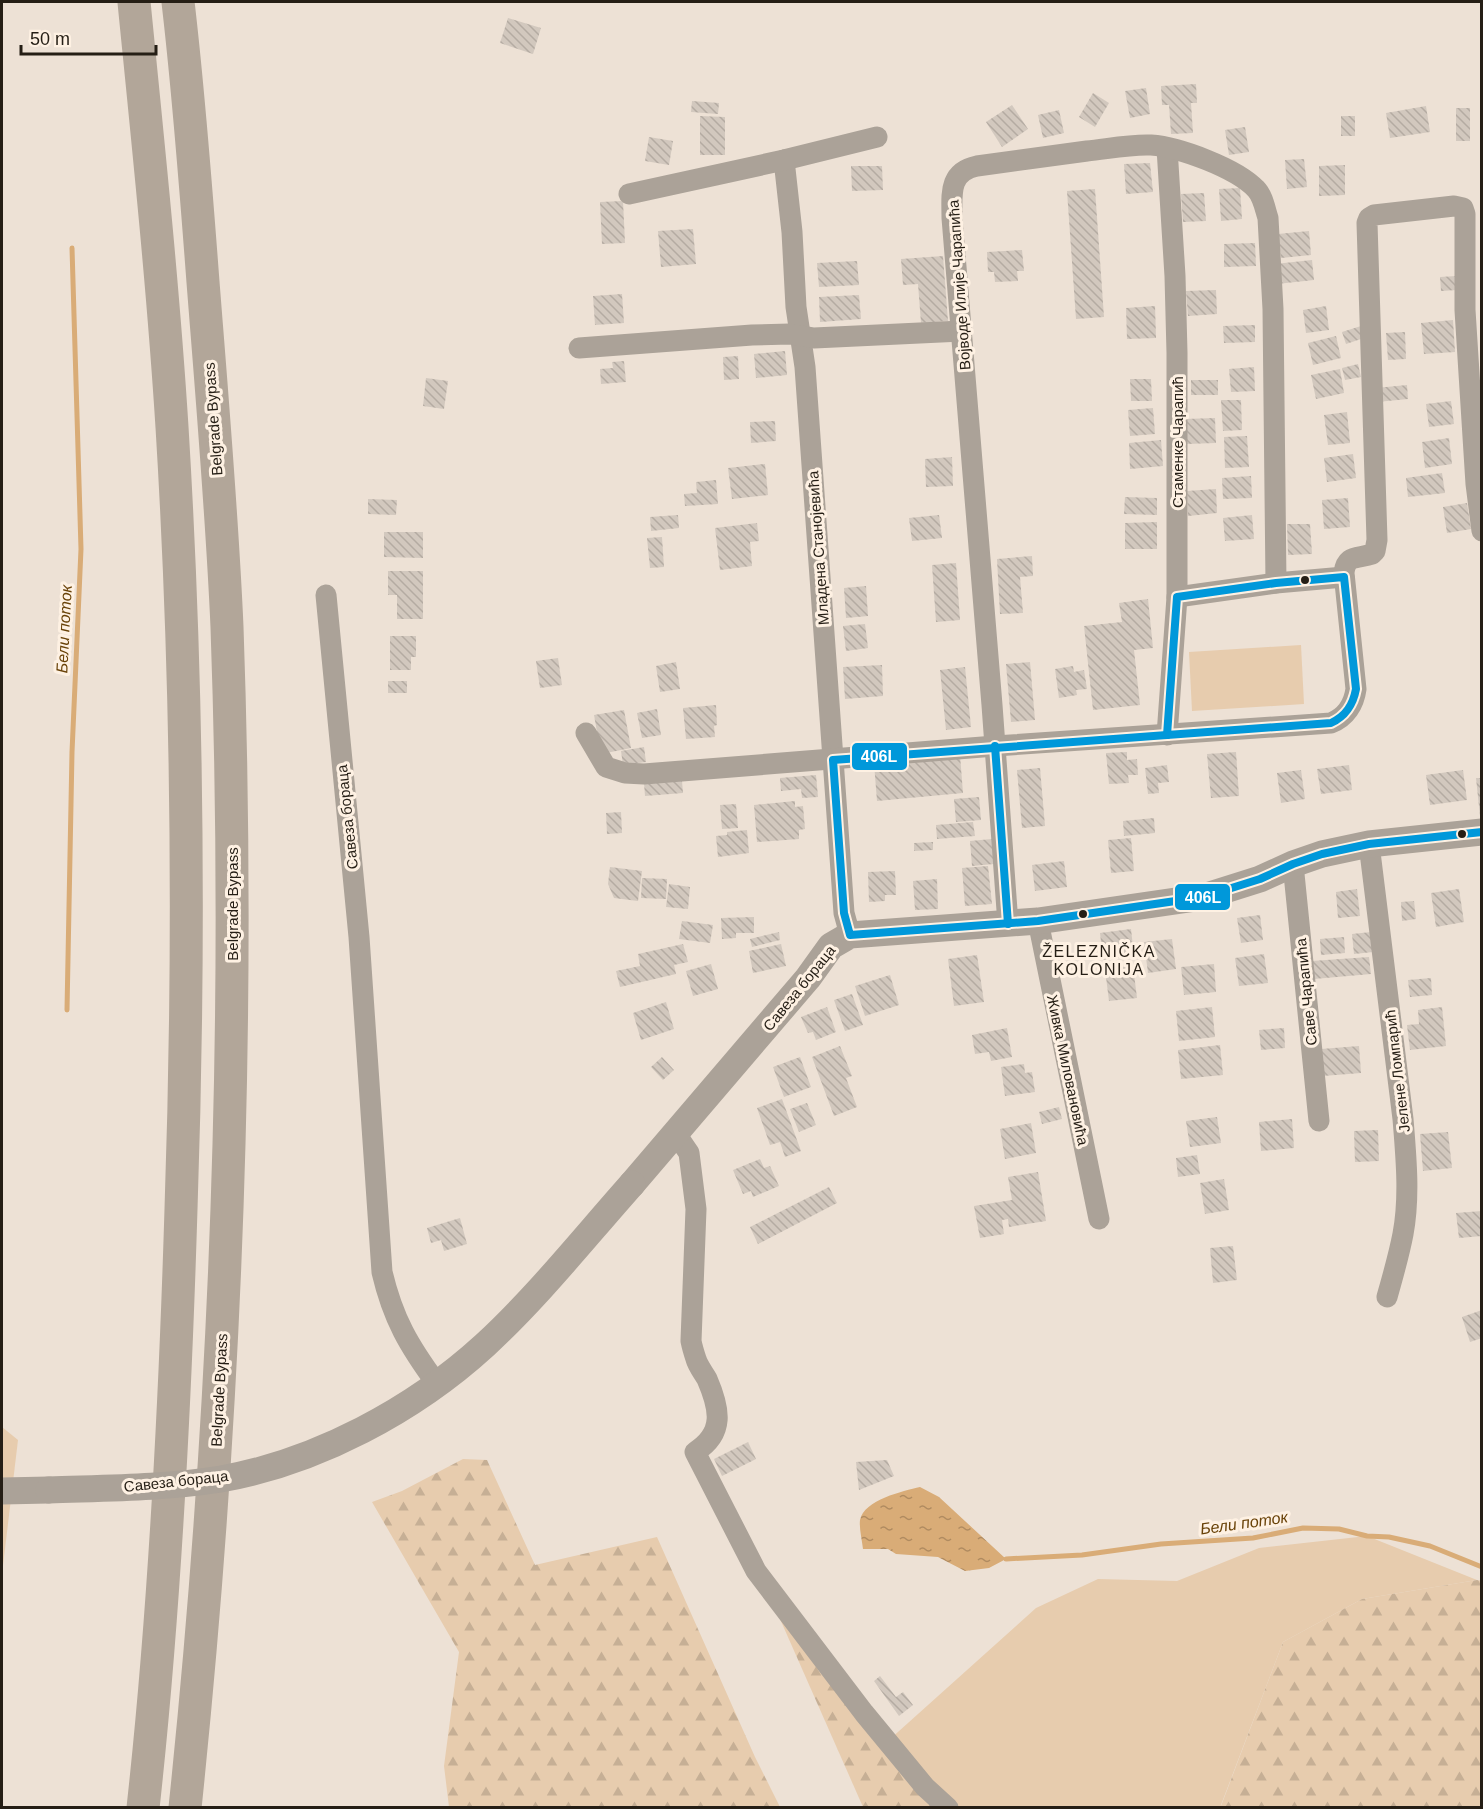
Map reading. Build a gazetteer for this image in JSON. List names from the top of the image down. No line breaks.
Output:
{"streets":{"highway":["Belgrade Bypass"],"street":["Војводе Илије Чарапића","Стаменке Чарапић","Младена Станојевића","Савеза бораца","Саве Чарапића","Живка Миловановића","Јелене Ломпарић"]},"crossings":[["Војводе Илије Чарапића","Стаменке Чарапић"],["Војводе Илије Чарапића","Савеза бораца"],["Младена Станојевића","Савеза бораца"],["Савеза бораца","Саве Чарапића"],["Савеза бораца","Живка Миловановића"],["Савеза бораца","Јелене Ломпарић"]],"districts":["ŽELEZNIČKA KOLONIJA"],"water":["Бели поток"],"lines":["transit line 406L"],"scale_bar":"50 m"}
